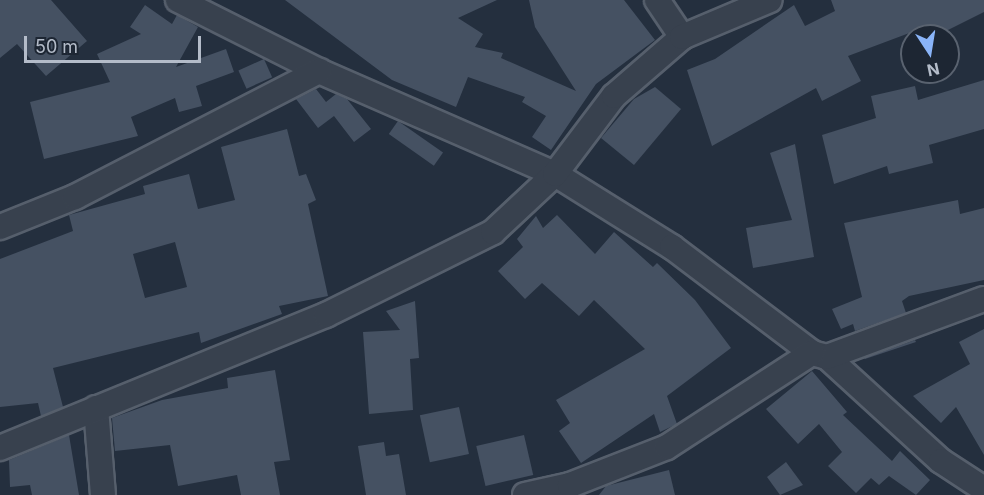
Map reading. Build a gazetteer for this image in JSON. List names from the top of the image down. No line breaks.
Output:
{"scale_bar":"50 m","north":"bottom"}
